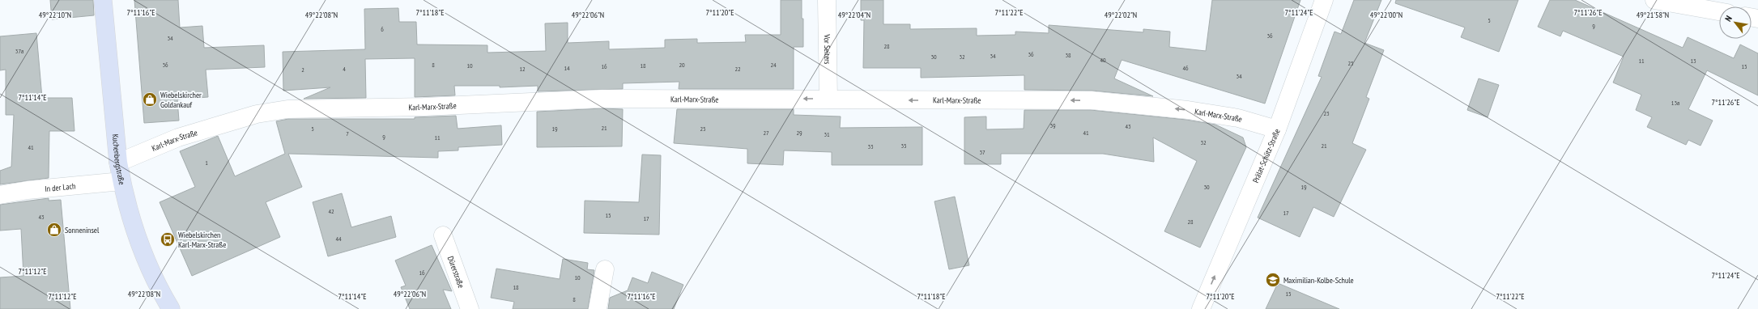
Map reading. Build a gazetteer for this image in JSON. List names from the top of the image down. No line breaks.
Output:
{"streets":{"main road":["Kuchenbergstraße"],"street":["Vor Seiters","Karl-Marx-Straße","Prälat-Schütz-Straße","In der Lach","Dürerstraße"]},"crossings":[["Vor Seiters","Karl-Marx-Straße"],["Karl-Marx-Straße","Prälat-Schütz-Straße"],["Karl-Marx-Straße","Kuchenbergstraße"],["Kuchenbergstraße","In der Lach"]],"one_way":["Karl-Marx-Straße","Prälat-Schütz-Straße"],"places":{"shop":["Wiebelskircher Goldankauf","Sonneninsel"],"bus stop":["Wiebelskirchen Karl-Marx-Straße"],"school or university":["Maximilian-Kolbe-Schule"]},"house_numbers":["5","9","6","36","34","28","37a","36","38","34","30","32","40","11","13","25","36","8","20","24","10","18","16","15","14","46","4","12","22","2","34","13a","23","39","43","21","5","19","25","27","29","41","7","31","9","11","32","35","21","33","41","37","1","30","19","42","17","15","43","17","28","44","16","10","18","15","8"],"north":"top left","coordinates":["7°11'20\"E","7°11'26\"E","7°11'16\"E","7°11'18\"E","7°11'22\"E","7°11'24\"E","49°22'10\"N","49°22'02\"N","49°22'00\"N","49°21'58\"N","49°22'08\"N","49°22'06\"N","49°22'04\"N","7°11'14\"E","7°11'12\"E"]}
